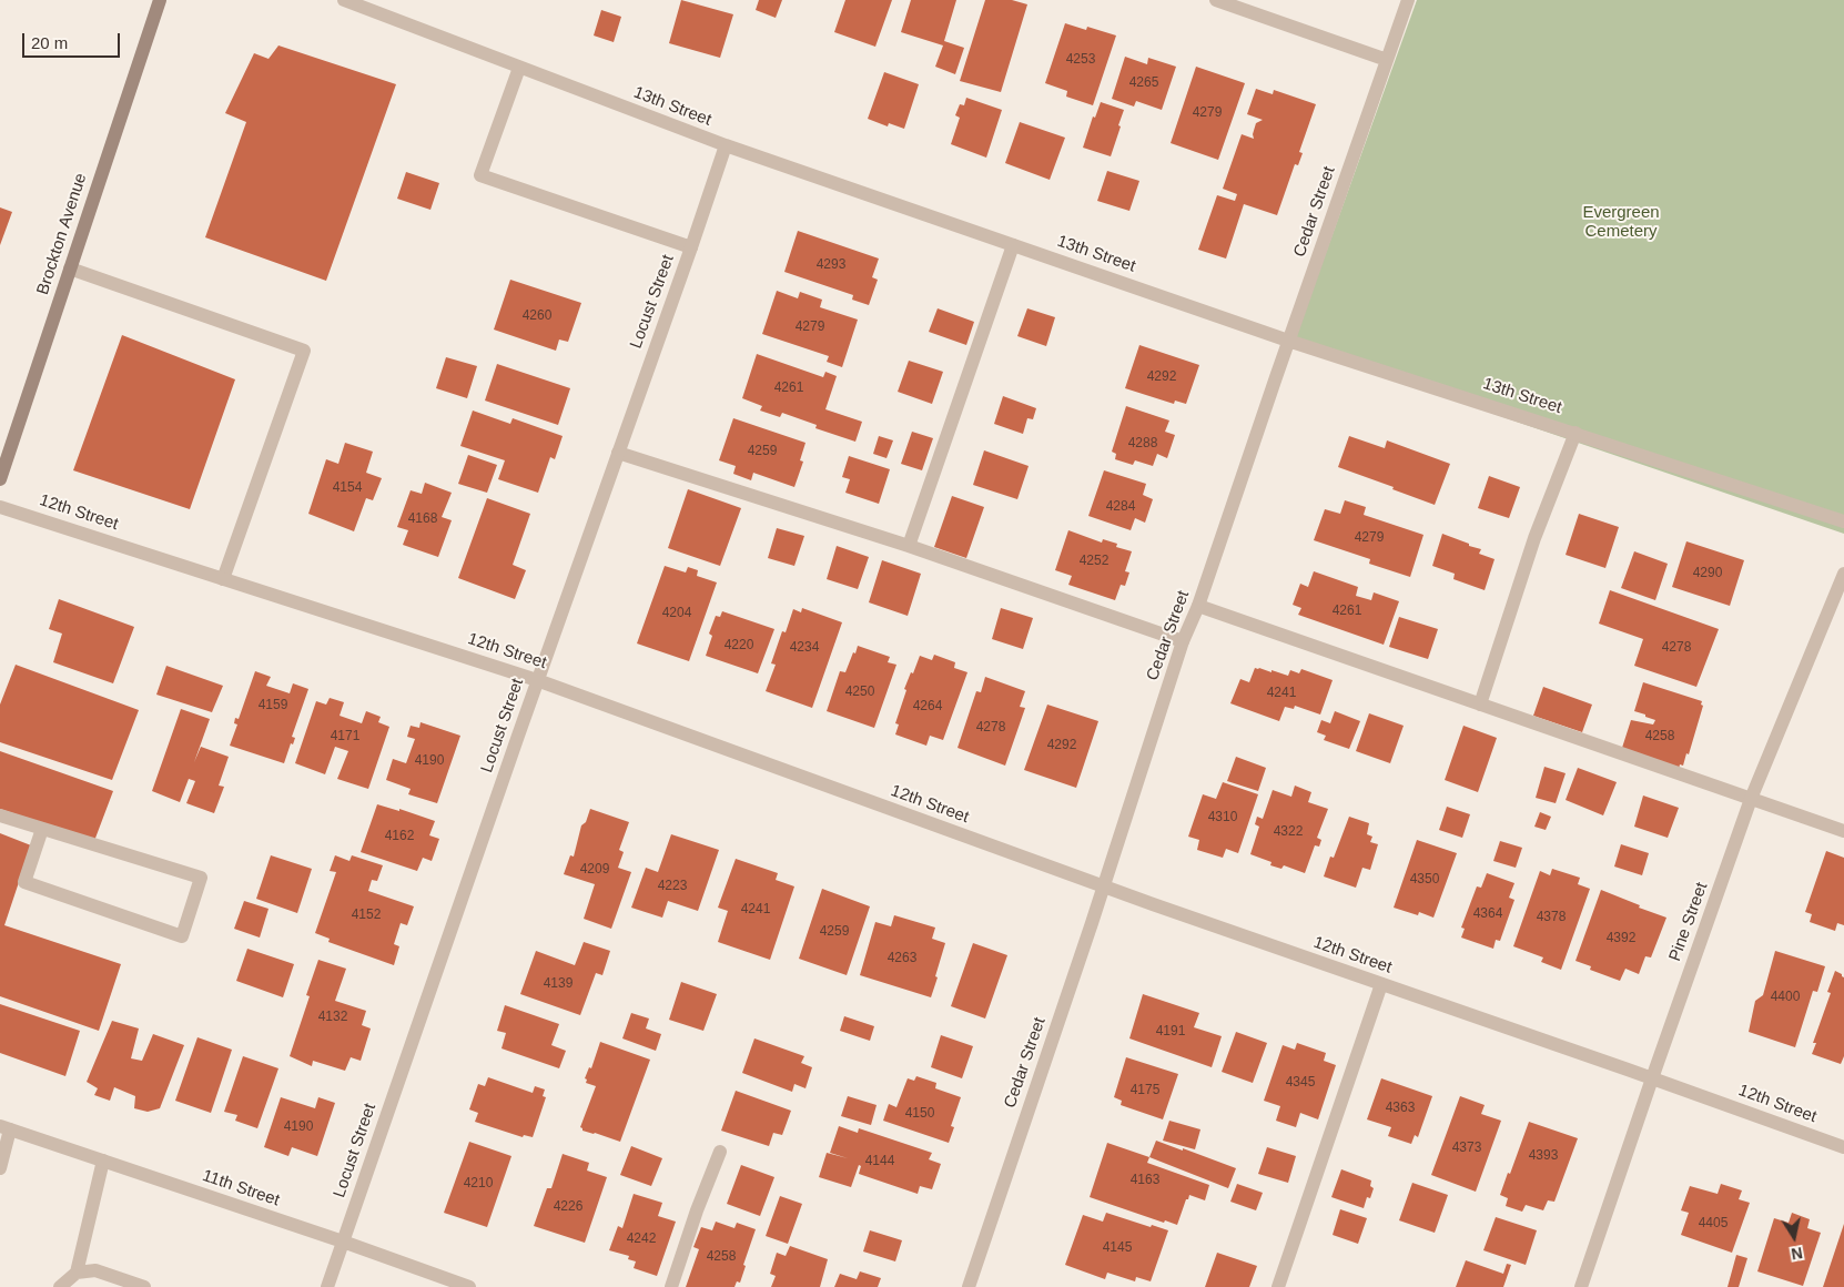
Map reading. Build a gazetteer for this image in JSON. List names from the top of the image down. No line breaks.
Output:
{"streets":{"main road":["Brockton Avenue"],"street":["13th Street","Cedar Street","Locust Street","12th Street","Pine Street","11th Street"]},"crossings":[["13th Street","Cedar Street"],["13th Street","Locust Street"],["Cedar Street","12th Street"],["Locust Street","12th Street"],["Locust Street","11th Street"],["12th Street","Pine Street"]],"parks":["Evergreen Cemetery"],"house_numbers":["4253","4265","4279","4293","4260","4279","4292","4261","4288","4259","4154","4284","4168","4279","4252","4290","4261","4204","4220","4234","4278","4250","4241","4159","4264","4278","4171","4258","4292","4190","4310","4322","4162","4209","4350","4223","4241","4364","4152","4378","4259","4392","4263","4139","4400","4132","4191","4345","4175","4363","4150","4190","4373","4393","4144","4163","4210","4226","4405","4242","4145","4258"],"scale_bar":"20 m","north":"bottom"}
